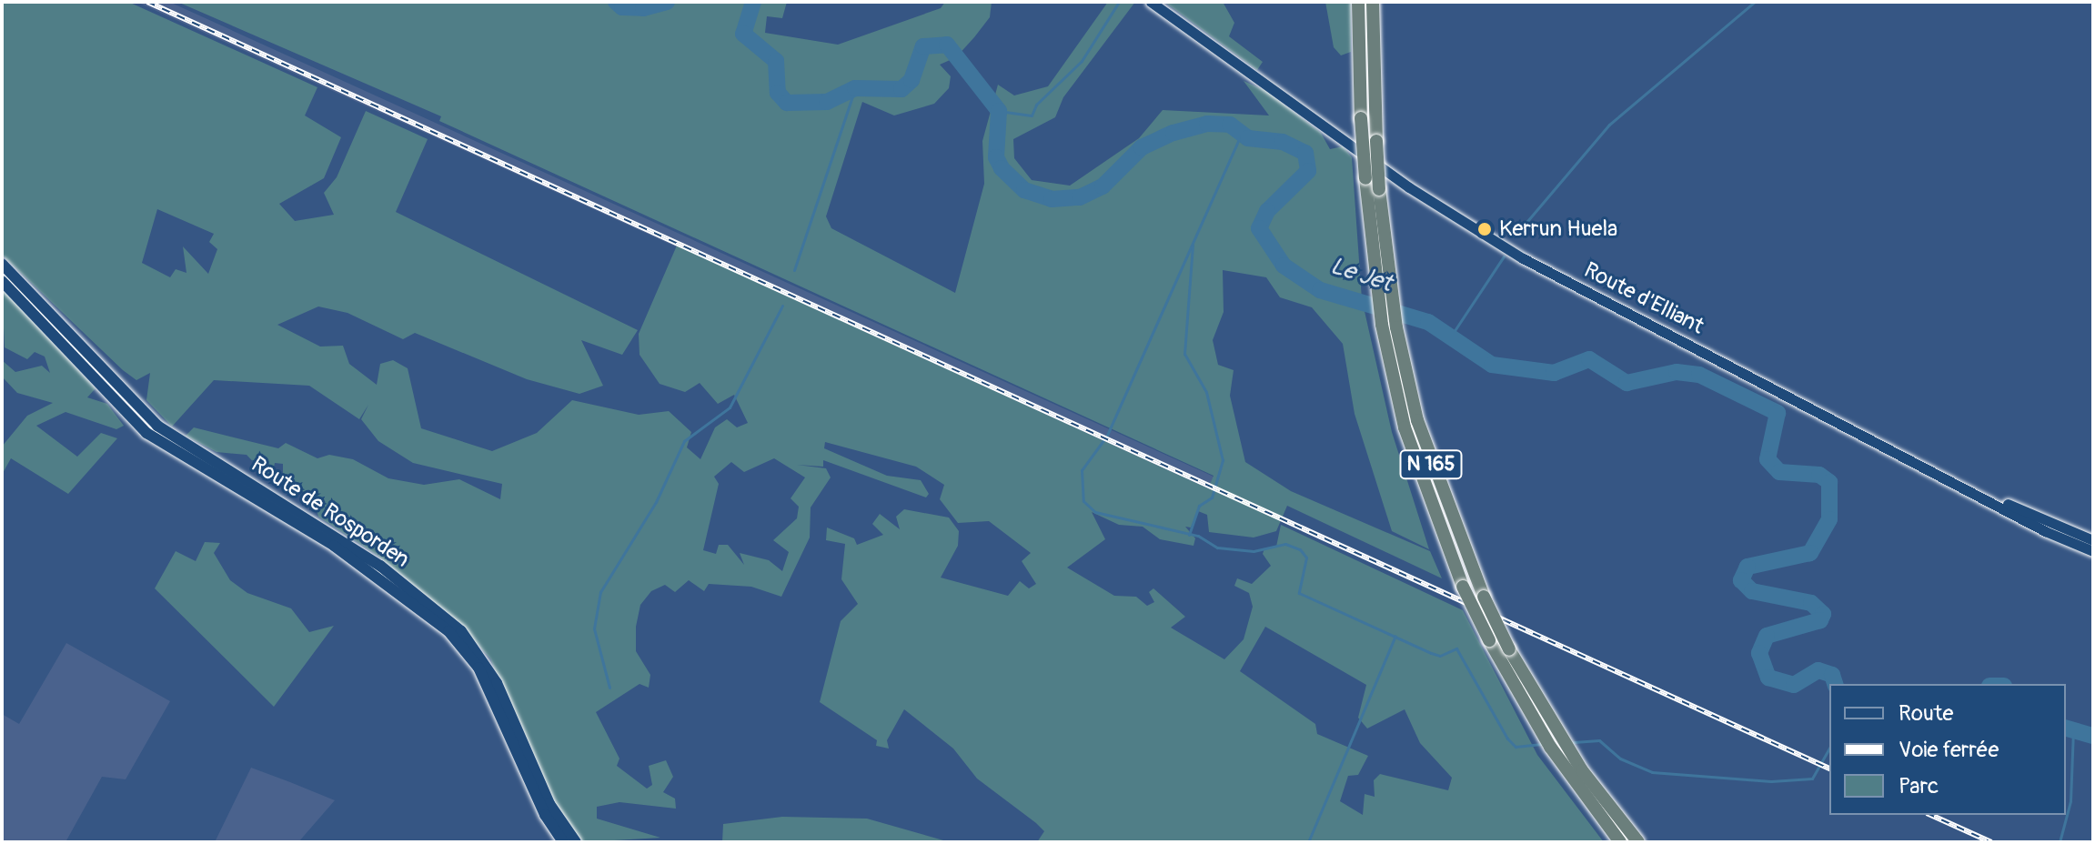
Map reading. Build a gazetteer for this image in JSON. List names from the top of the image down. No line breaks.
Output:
{"streets":{"highway":["N 165"],"main road":["Route de Rosporden"],"street":["Route d'Elliant"]},"water":["Le Jet"],"places":["Kerrun Huela"],"legend":["Route","Voie ferrée","Parc"]}
